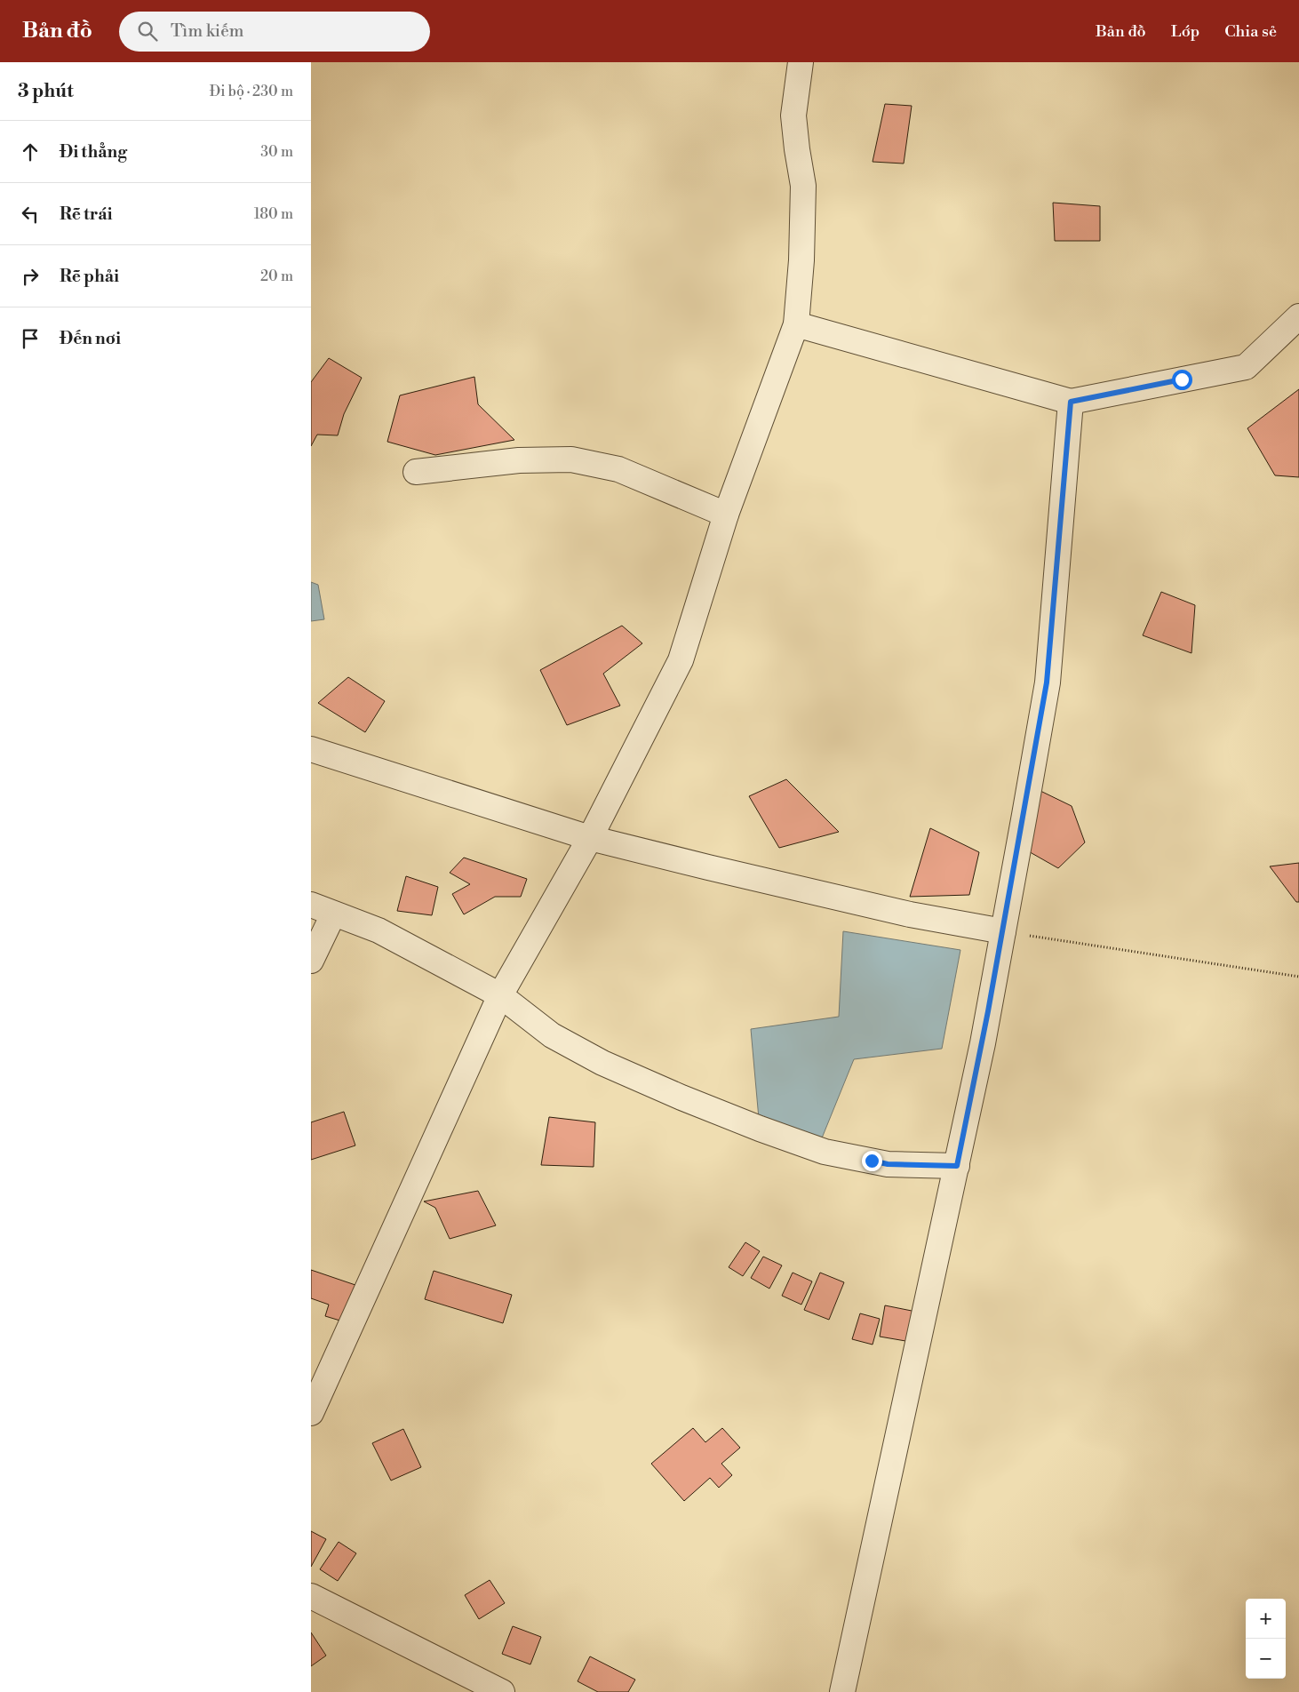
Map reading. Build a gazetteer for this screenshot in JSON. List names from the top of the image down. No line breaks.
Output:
{"page":{"header":"Bản đồ","search":"Tìm kiếm","nav":["Bản đồ","Lớp","Chia sẻ"],"heading":["3 phút","Đi bộ · 230 m"],"list":[["Đi thẳng","30 m"],["Rẽ trái","180 m"],["Rẽ phải","20 m"],"Đến nơi"],"map_buttons":["+","−"]}}
